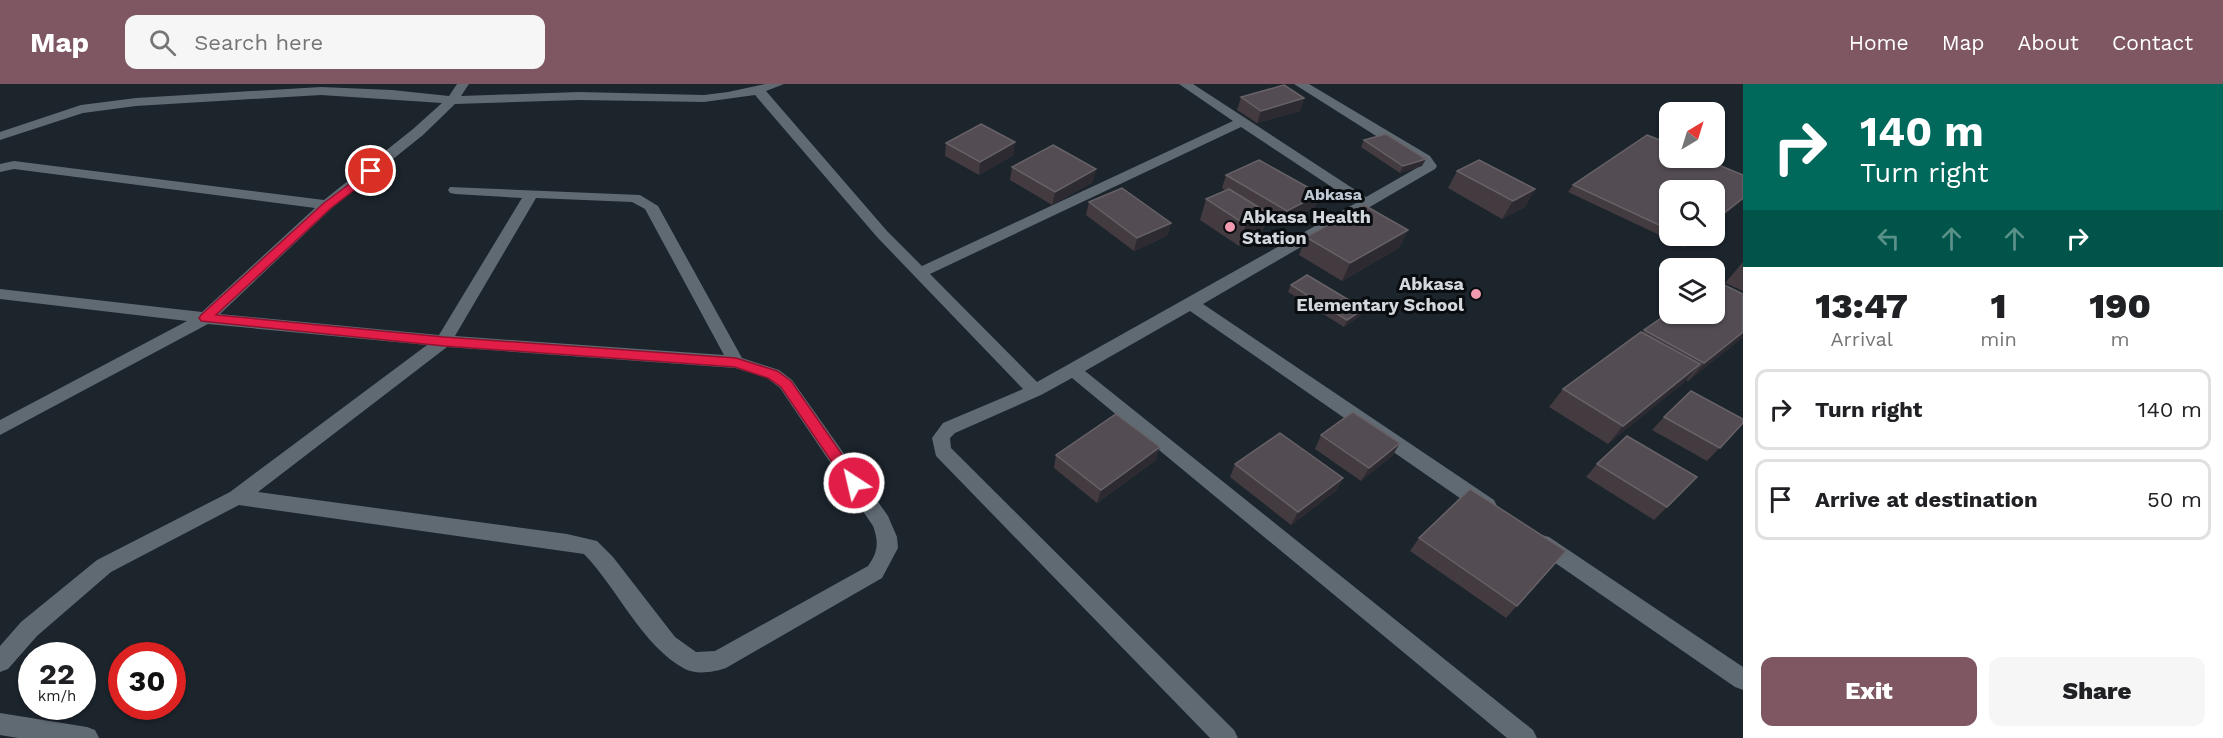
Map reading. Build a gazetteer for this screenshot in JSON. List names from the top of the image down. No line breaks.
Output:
{"districts":["Abkasa"],"places":["Abkasa Health Station","Abkasa Elementary School"],"north":"top right","page":{"header":"Map","search":"Search here","nav":["Home","Map","About","Contact"],"turn":["140 m","Turn right"],"eta":["13:47","Arrival","1","min","190","m"],"list":[{"name":"Turn right","value":"140 m"},{"name":"Arrive at destination","value":"50 m"}],"speed":"22 km/h","limit":"30","buttons":["Exit","Share"]}}
